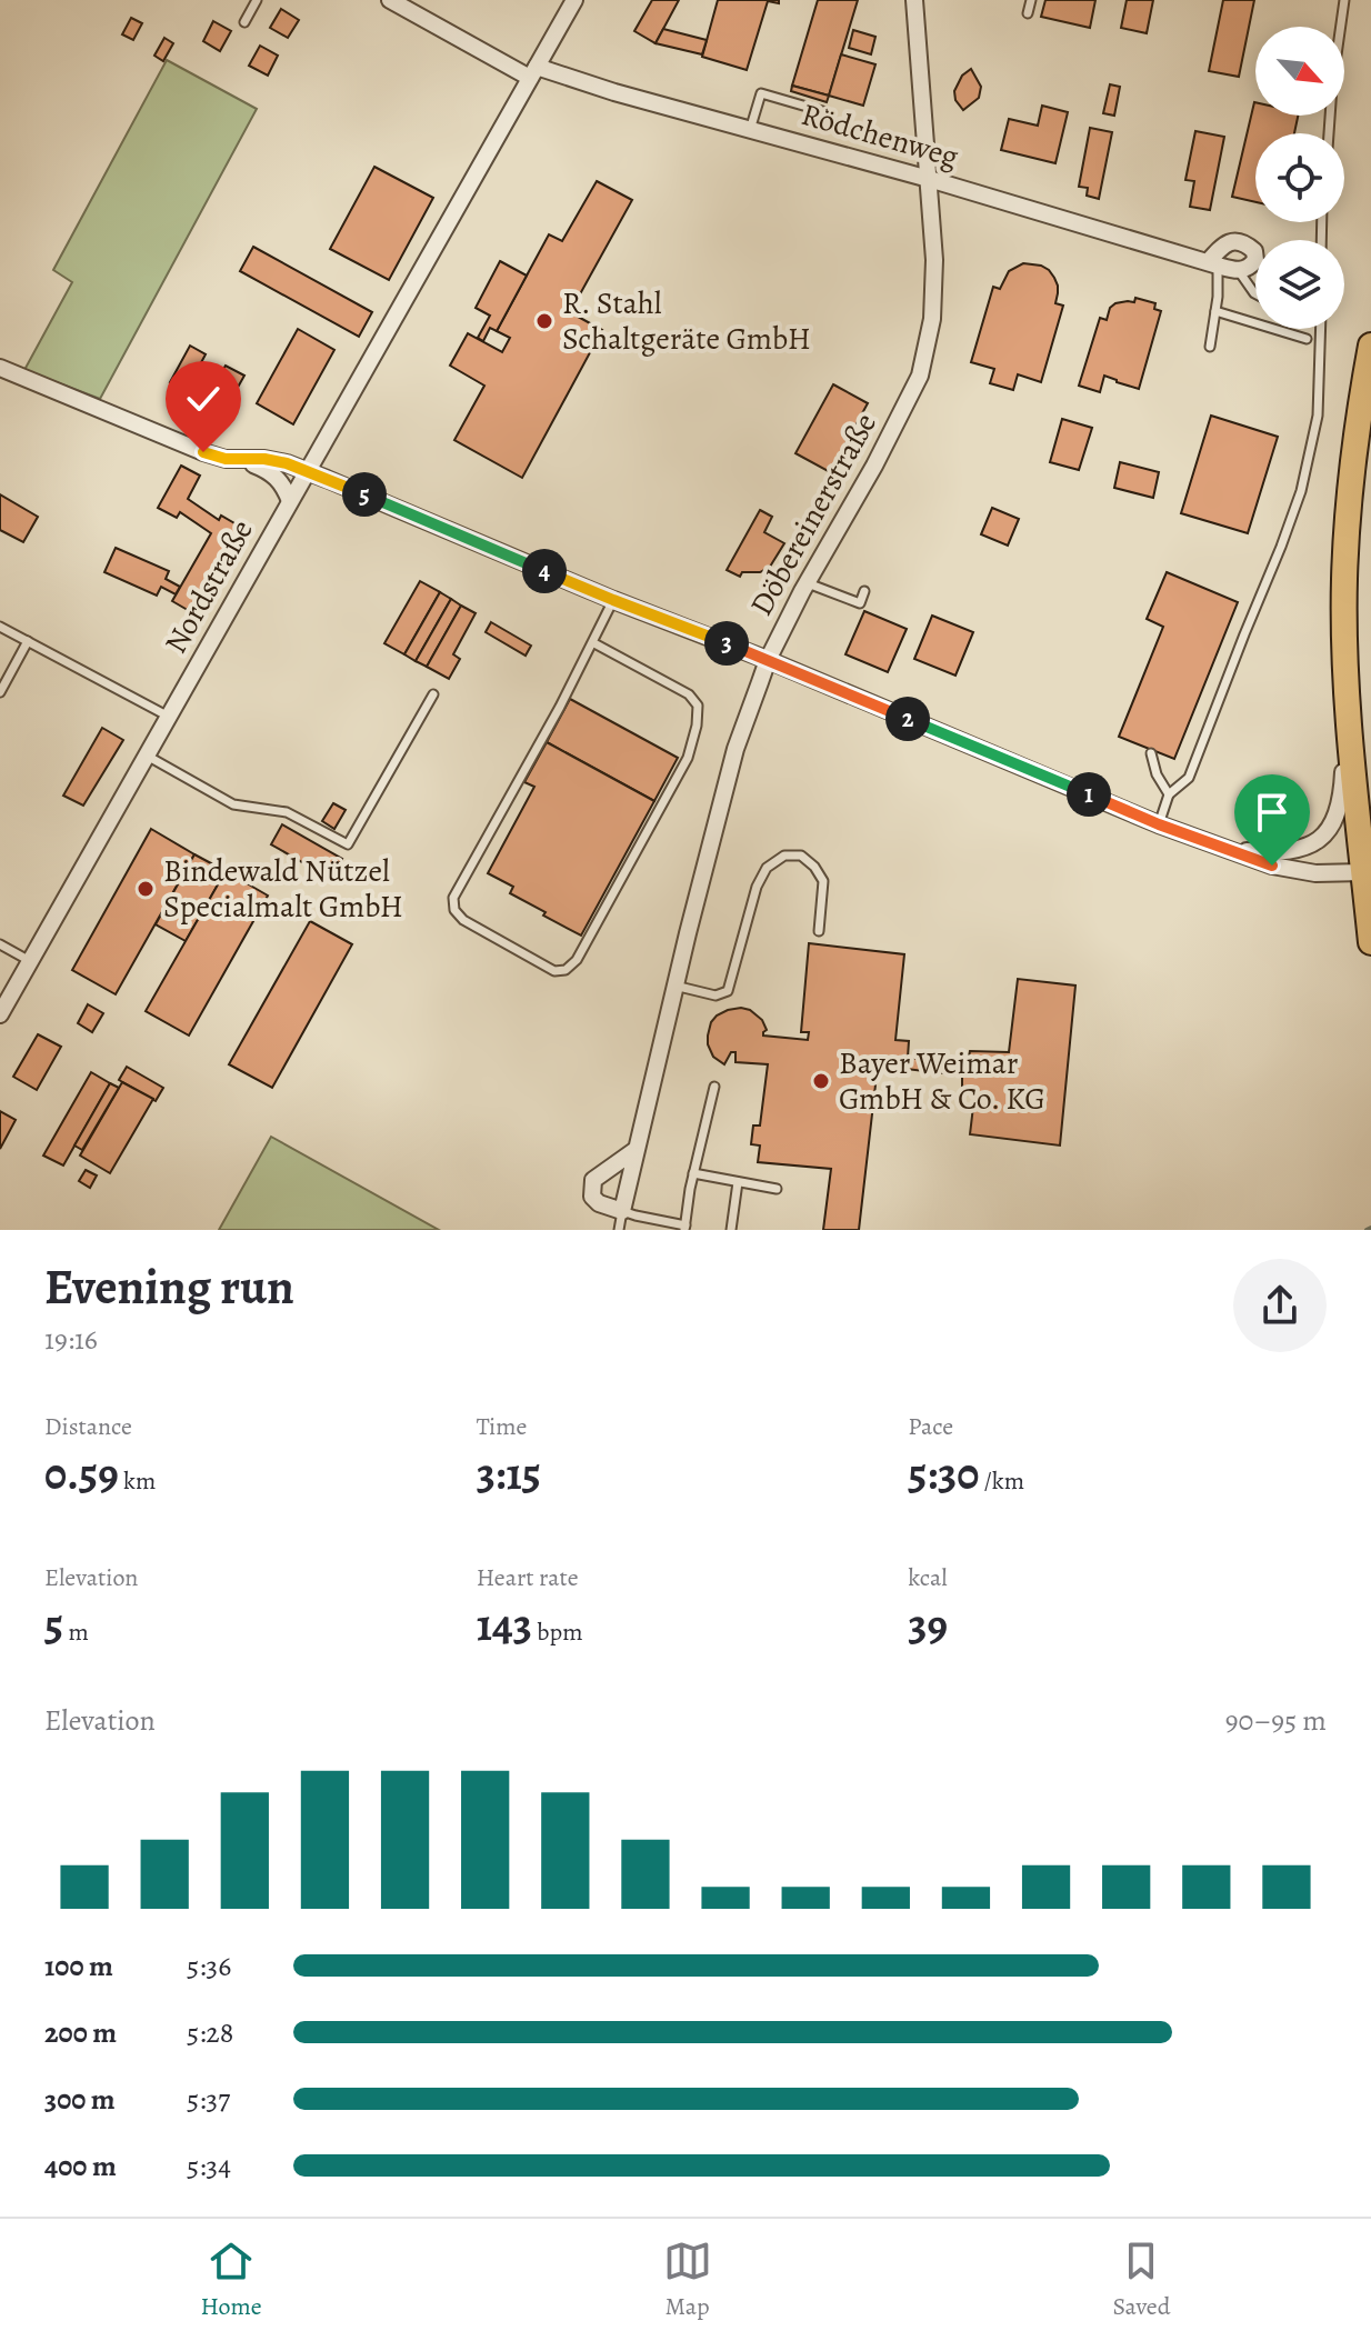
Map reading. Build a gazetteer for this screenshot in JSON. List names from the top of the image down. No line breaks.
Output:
{"streets":{"street":["Rödchenweg","Döbereinerstraße","Nordstraße"]},"crossings":[["Rödchenweg","Döbereinerstraße"],["Rödchenweg","Nordstraße"]],"places":["R. Stahl Schaltgeräte GmbH","Bindewald Nützel Specialmalt GmbH","Bayer Weimar GmbH & Co. KG"],"north":"bottom right","page":{"pins":["5","4","3","2","1"],"heading":["Evening run","19:16"],"stats":[["Distance","0.59 km"],["Time","3:15"],["Pace","5:30 /km"],["Elevation","5 m"],["Heart rate","143 bpm"],["kcal","39"]],"chart":["Elevation","90–95 m"],"list":[{"name":"100 m","note":"5:36"},{"name":"200 m","note":"5:28"},{"name":"300 m","note":"5:37"},{"name":"400 m","note":"5:34"}],"tabs":["Home","Map","Saved"]}}
